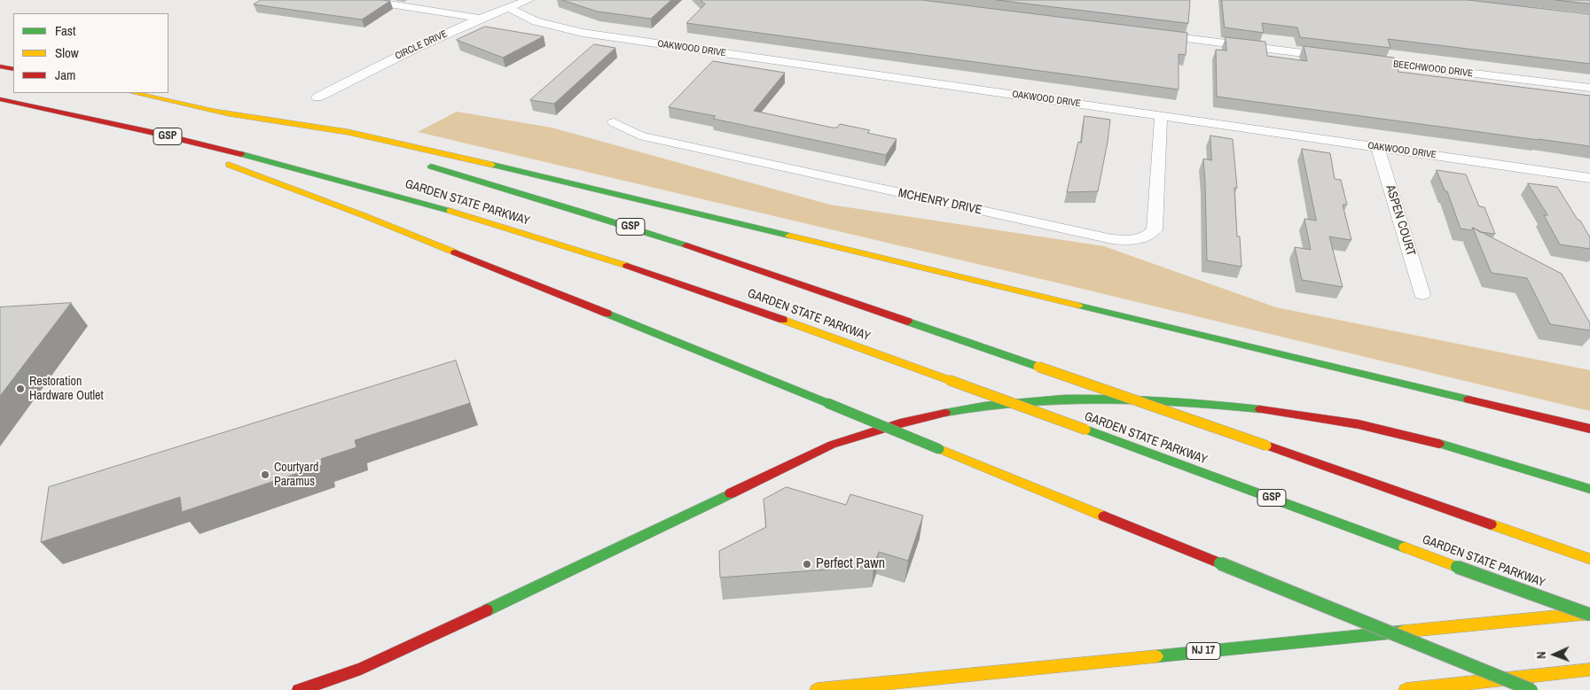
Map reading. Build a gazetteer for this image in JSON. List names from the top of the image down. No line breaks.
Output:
{"streets":{"highway":["GSP","GARDEN STATE PARKWAY","NJ 17"],"street":["CIRCLE DRIVE","OAKWOOD DRIVE","BEECHWOOD DRIVE","MCHENRY DRIVE","ASPEN COURT"]},"crossings":[["CIRCLE DRIVE","OAKWOOD DRIVE"],["OAKWOOD DRIVE","MCHENRY DRIVE"],["OAKWOOD DRIVE","ASPEN COURT"],["GARDEN STATE PARKWAY","NJ 17"]],"places":["Restoration Hardware Outlet","Courtyard Paramus","Perfect Pawn"],"legend":["Fast","Slow","Jam"],"north":"left"}
